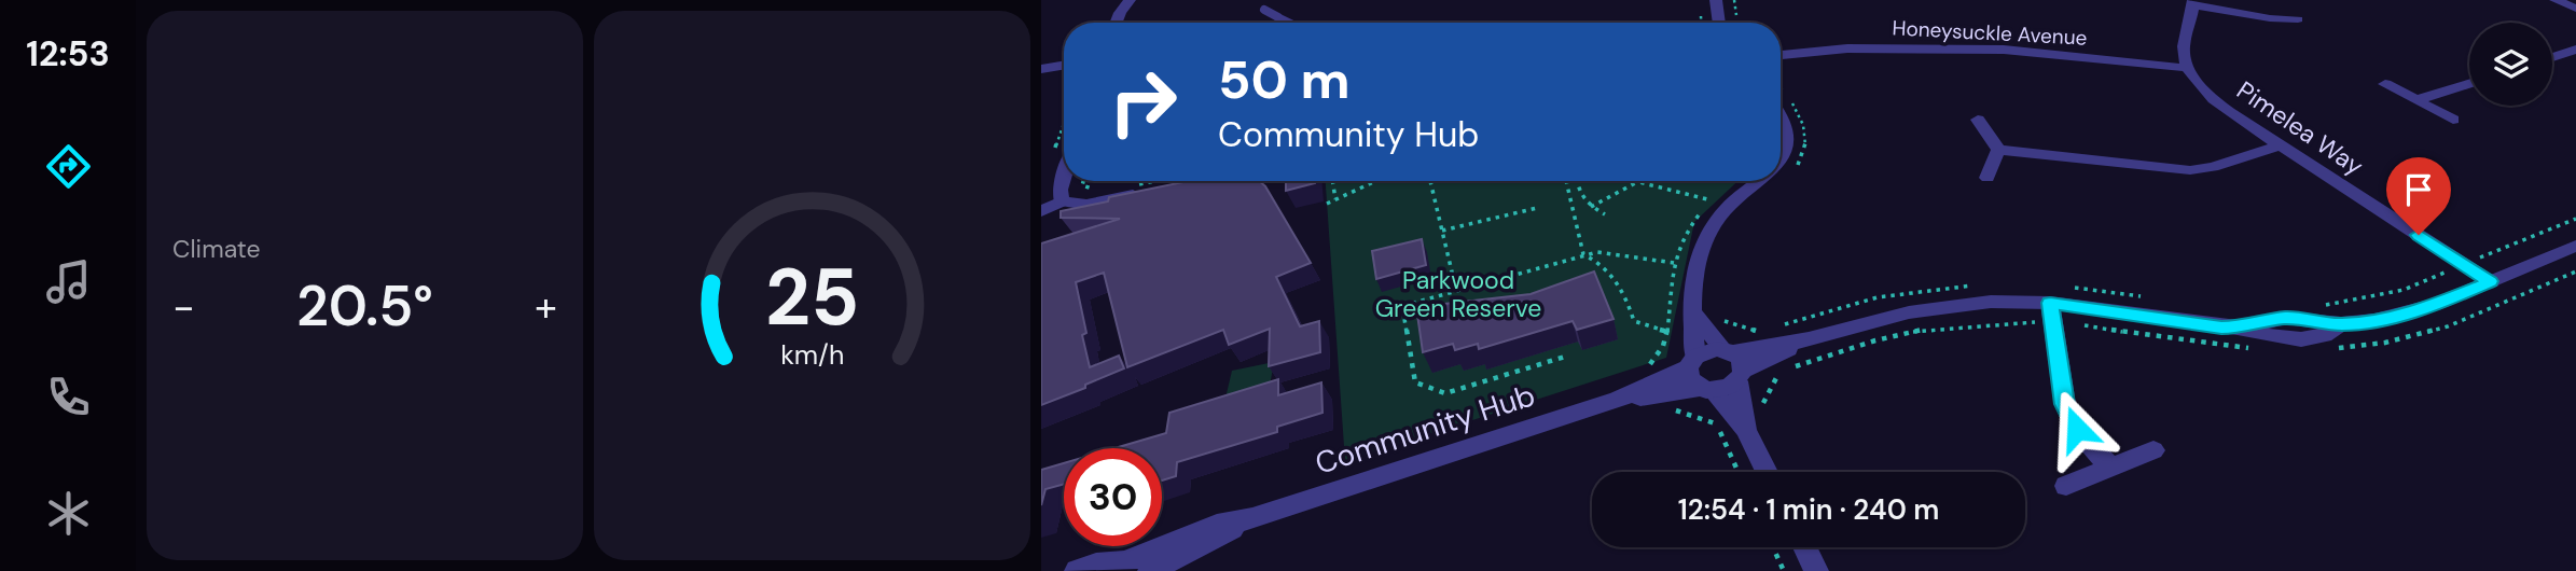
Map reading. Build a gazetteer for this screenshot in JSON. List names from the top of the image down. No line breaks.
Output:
{"streets":{"street":["Honeysuckle Avenue","Pimelea Way","Community Hub"]},"crossings":[["Honeysuckle Avenue","Pimelea Way"]],"parks":["Parkwood Green Reserve"],"page":{"tabs":"12:53","tile":"Climate","turn":["50 m","Community Hub"],"heat":["−","20.5°","+"],"limit":"30","trip":"12:54 · 1 min · 240 m","gauge":["25","km/h"]}}
